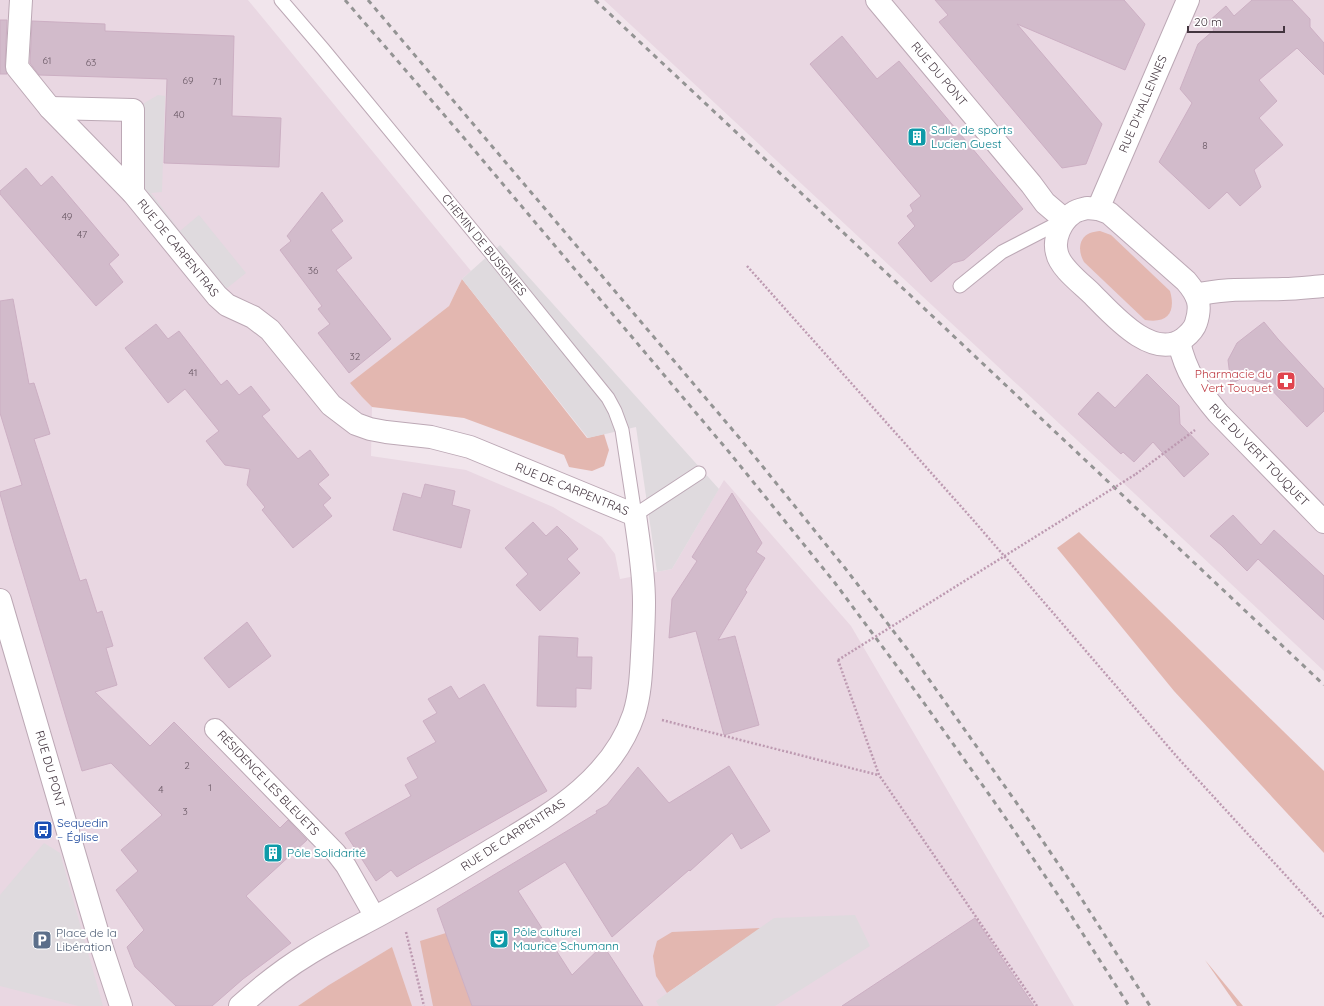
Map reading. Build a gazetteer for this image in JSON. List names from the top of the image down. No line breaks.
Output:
{"streets":{"street":["RUE DU PONT","RUE D'HALLENNES","RUE DE CARPENTRAS","RUE DU VERT TOUQUET","RÉSIDENCE LES BLEUETS"],"lane":["CHEMIN DE BUSIGNIES"]},"crossings":[["CHEMIN DE BUSIGNIES","RUE DE CARPENTRAS"],["RUE DE CARPENTRAS","RÉSIDENCE LES BLEUETS"]],"places":{"building":["Salle de sports Lucien Guest","Pôle Solidarité"],"pharmacy":["Pharmacie du Vert Touquet"],"bus stop":["Sequedin – Église"],"theatre":["Pôle culturel Maurice Schumann"],"parking":["Place de la Libération"]},"house_numbers":["61","63","69","71","40","8","49","47","36","32","41","2","1","4","3"],"scale_bar":"20 m"}
